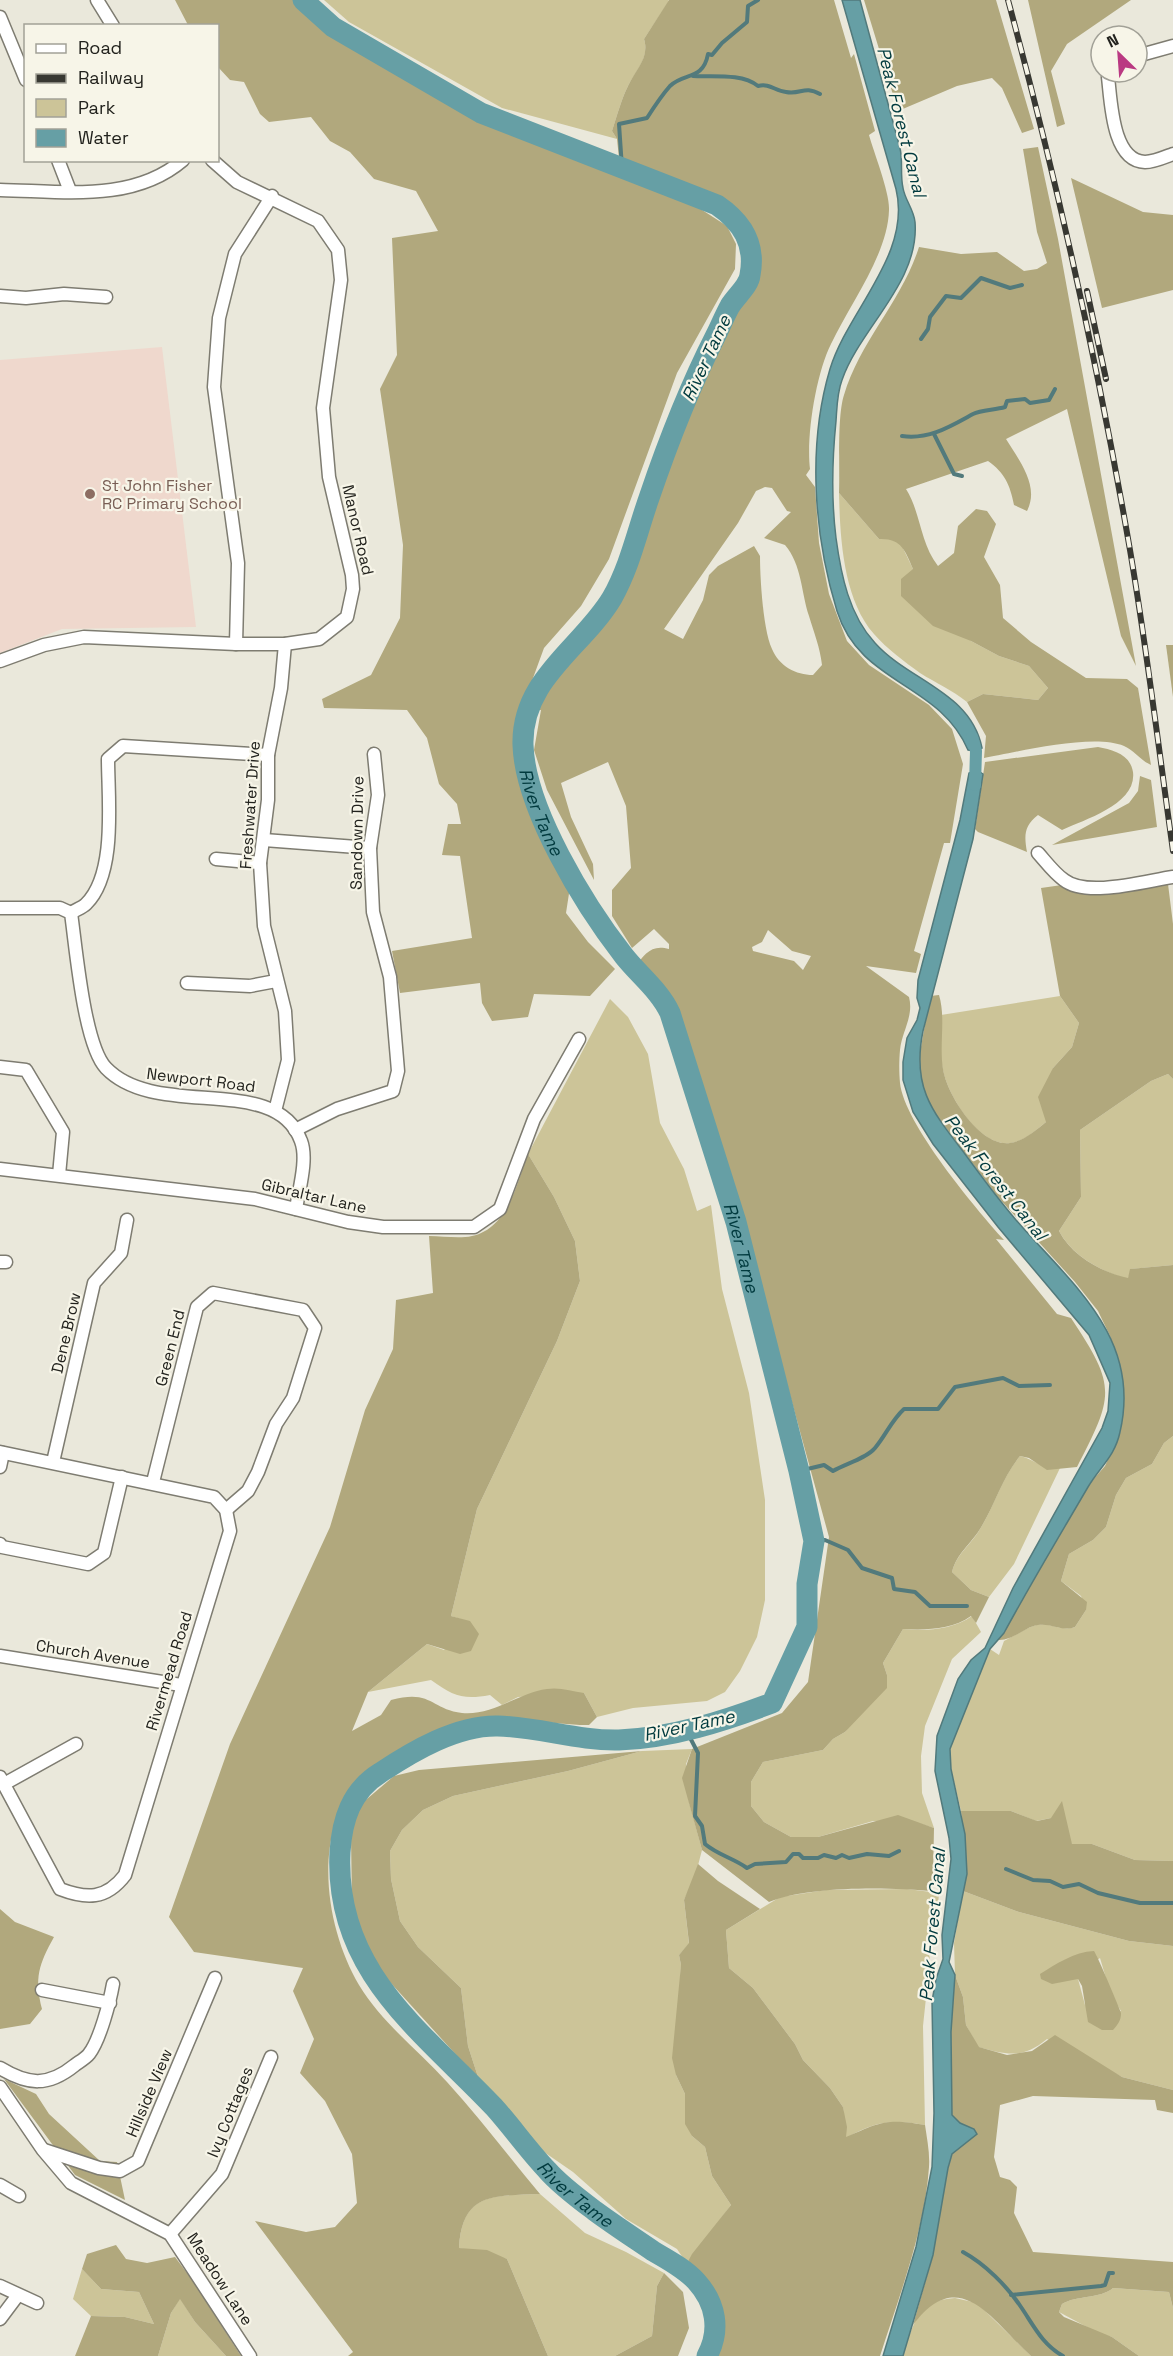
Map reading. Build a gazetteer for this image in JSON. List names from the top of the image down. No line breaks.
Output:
{"streets":{"street":["Manor Road","Freshwater Drive","Sandown Drive","Newport Road","Gibraltar Lane","Dene Brow","Green End","Church Avenue","Rivermead Road","Hillside View","Ivy Cottages","Meadow Lane"]},"crossings":[["Manor Road","Freshwater Drive"],["Freshwater Drive","Newport Road"],["Sandown Drive","Newport Road"],["Green End","Rivermead Road"],["Church Avenue","Rivermead Road"],["Hillside View","Meadow Lane"],["Ivy Cottages","Meadow Lane"]],"water":["Peak Forest Canal","River Tame"],"places":["St John Fisher RC Primary School"],"legend":["Road","Railway","Park","Water"],"north":"top left"}
